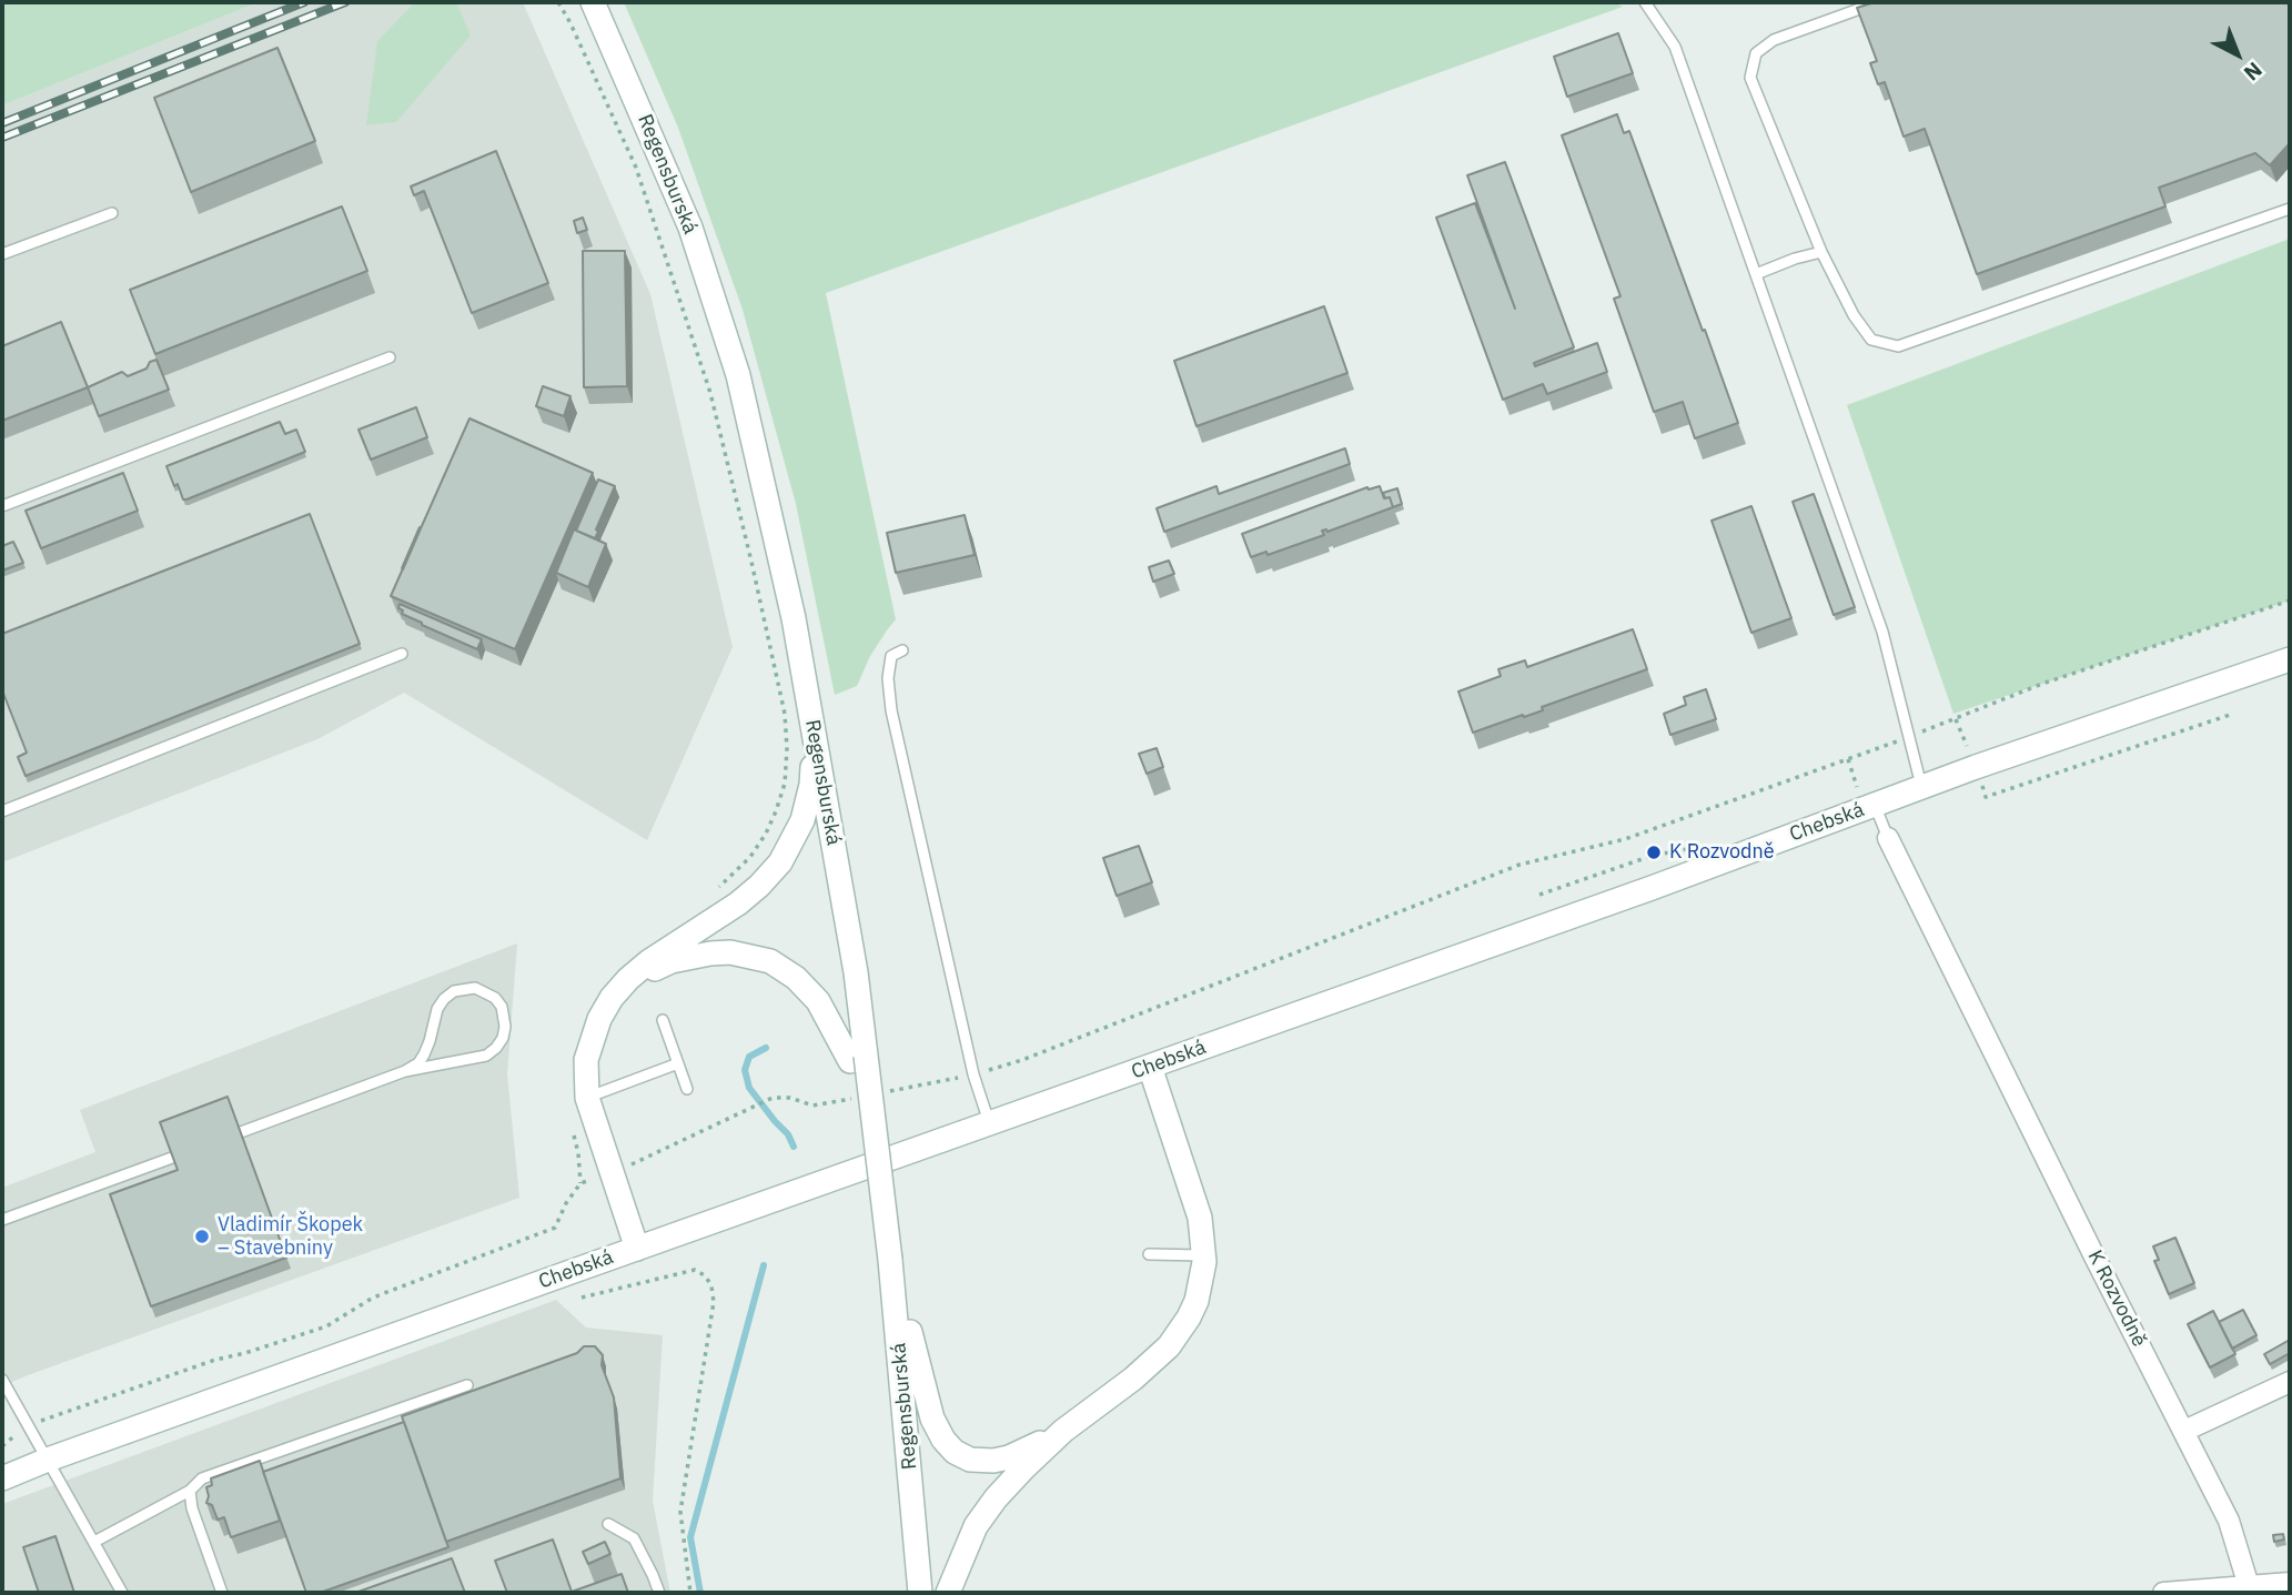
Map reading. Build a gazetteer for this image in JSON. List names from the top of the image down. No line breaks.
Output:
{"streets":{"main road":["Regensburská","Chebská"],"street":["K Rozvodně"]},"crossings":[["Chebská","K Rozvodně"]],"places":["K Rozvodně","Vladimír Škopek – Stavebniny"],"north":"bottom right"}
